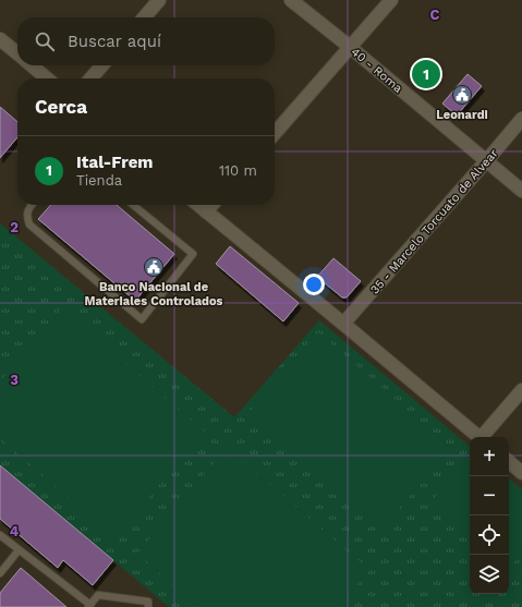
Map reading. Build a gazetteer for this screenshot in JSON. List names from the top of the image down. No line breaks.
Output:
{"streets":{"street":["40 - Roma","35 - Marcelo Torcuato de Alvear"]},"crossings":[["40 - Roma","35 - Marcelo Torcuato de Alvear"]],"places":{"public building":["Leonardi","Banco Nacional de Materiales Controlados"]},"page":{"search":"Buscar aquí","pins":"1","heading":"Cerca","list":[{"mark":"1","name":"Ital-Frem","note":"Tienda","value":"110 m"}],"map_buttons":["+","−"]},"grid":{"columns":["C"],"rows":["2","3","4"]}}
